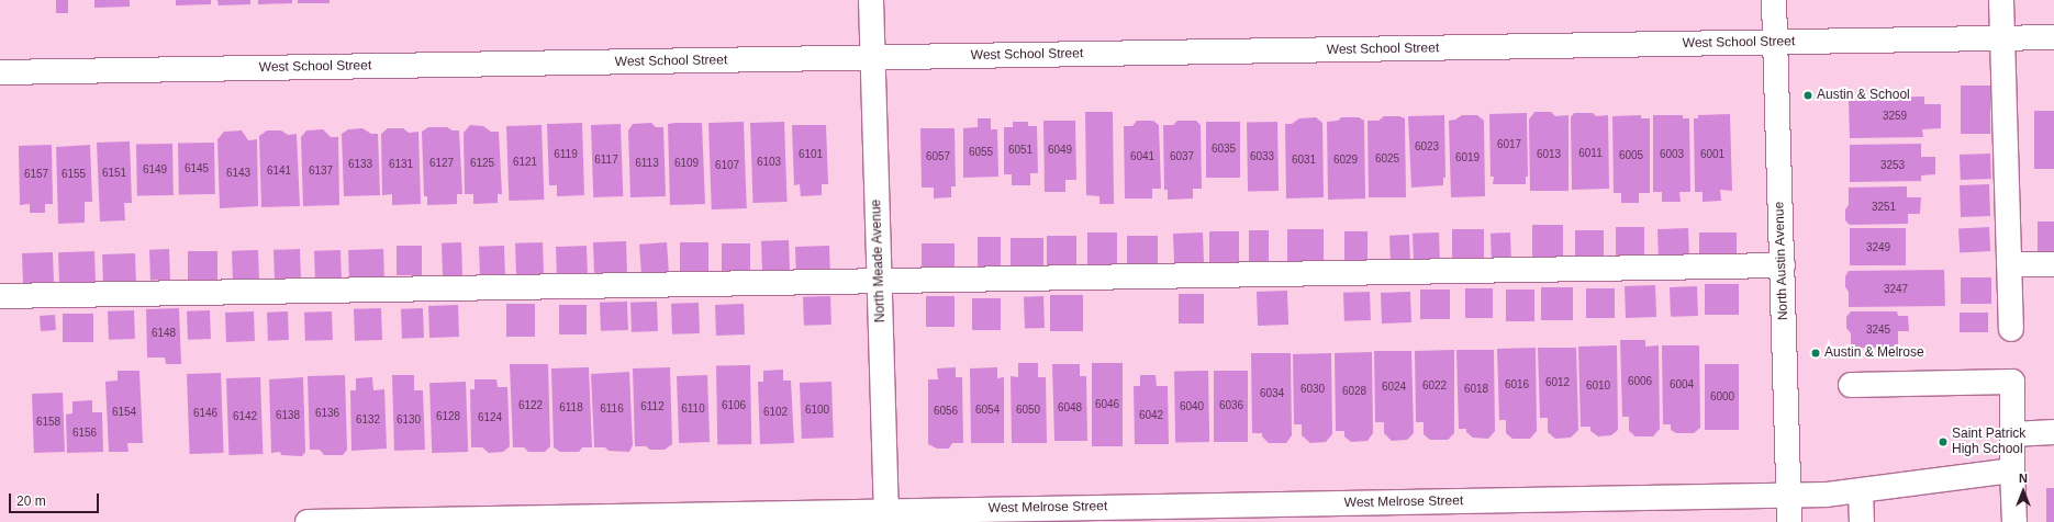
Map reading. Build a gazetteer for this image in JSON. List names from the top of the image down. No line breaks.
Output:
{"streets":{"street":["West School Street","North Meade Avenue","North Austin Avenue","West Melrose Street"]},"crossings":[["West School Street","North Meade Avenue"],["West School Street","North Austin Avenue"],["North Meade Avenue","West Melrose Street"],["North Austin Avenue","West Melrose Street"]],"places":["Austin & School","Austin & Melrose","Saint Patrick High School"],"house_numbers":["3259","6017","6023","6035","6051","6049","6055","6011","6119","6101","6013","6003","6001","6005","6057","6041","6037","6033","6019","6025","6117","6031","6029","6121","6103","6127","6125","6113","6109","6133","6131","6107","3253","6145","6149","6141","6137","6151","6143","6157","6155","3251","3249","3247","3245","6148","6006","6012","6016","6004","6022","6010","6024","6030","6018","6028","6034","6000","6046","6122","6106","6036","6112","6040","6118","6048","6116","6110","6100","6054","6050","6056","6154","6102","6146","6136","6138","6042","6142","6128","6124","6132","6130","6158","6156"],"scale_bar":"20 m","north":"top"}
